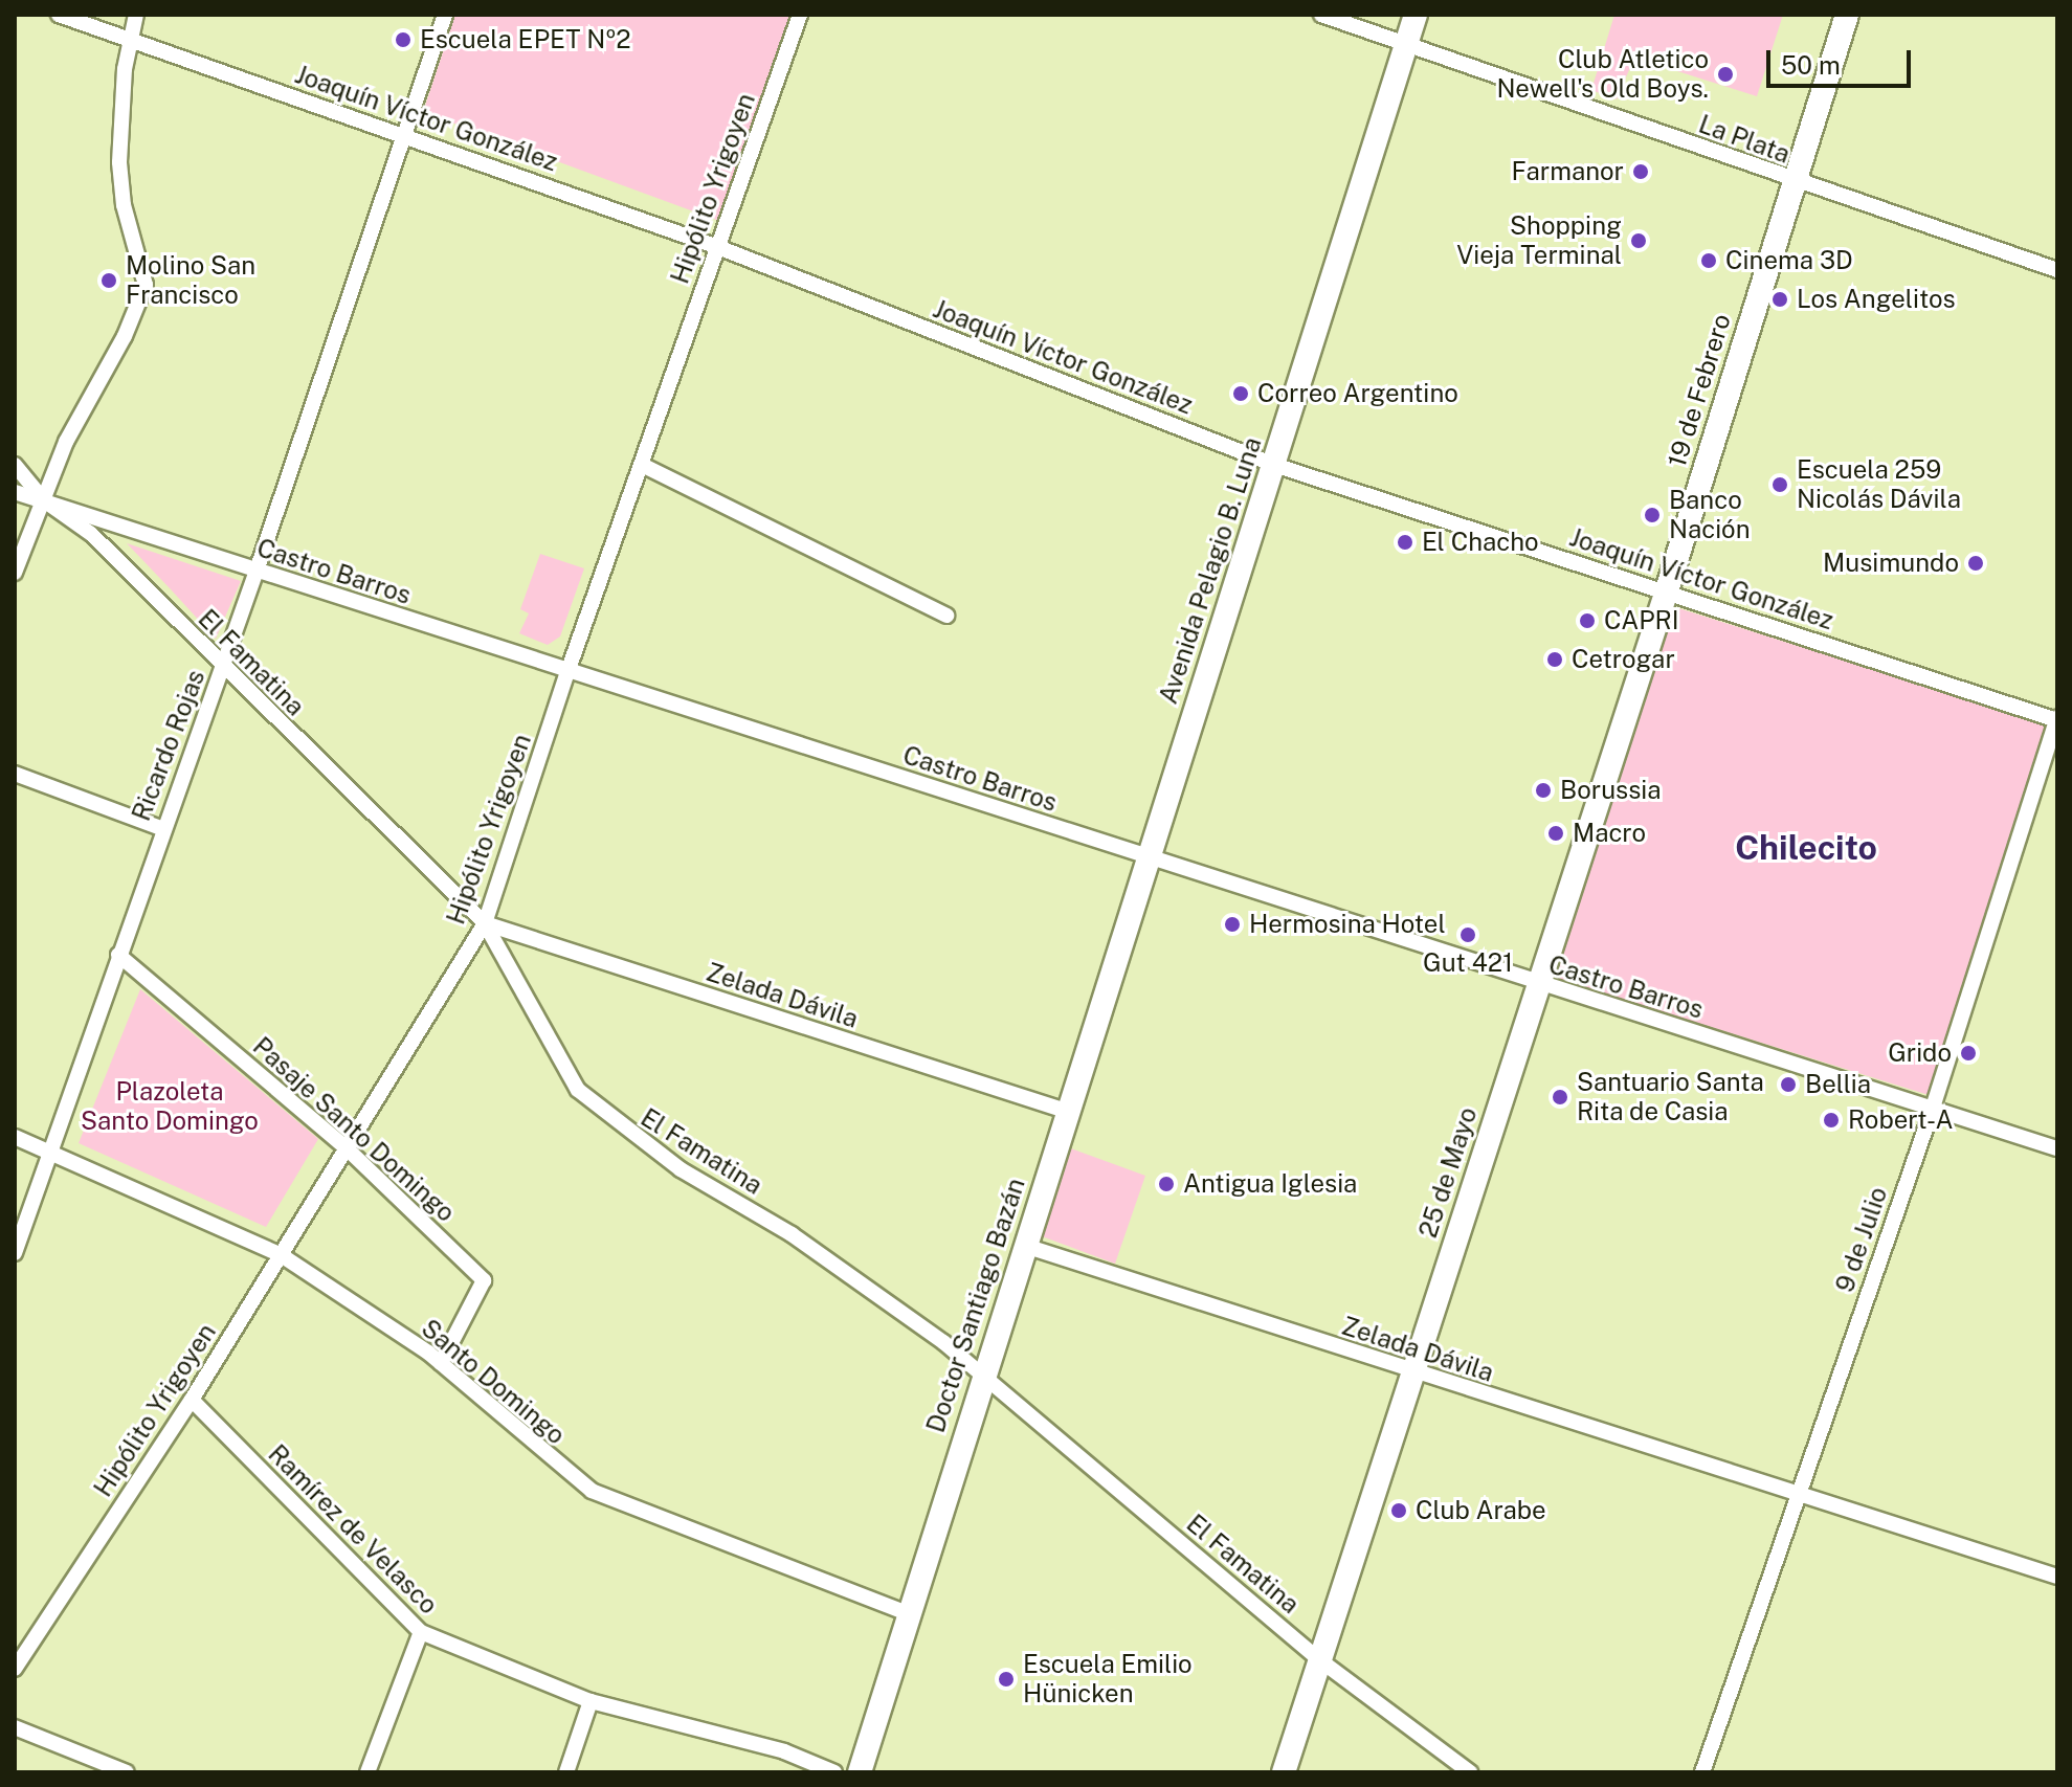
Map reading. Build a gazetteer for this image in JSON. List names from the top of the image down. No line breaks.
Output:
{"streets":{"main road":["19 de Febrero","Avenida Pelagio B. Luna","25 de Mayo","Doctor Santiago Bazán"],"street":["Joaquín Víctor González","La Plata","Hipólito Yrigoyen","Castro Barros","El Famatina","Ricardo Rojas","Zelada Dávila","Pasaje Santo Domingo","9 de Julio","Santo Domingo","Ramírez de Velasco"]},"crossings":[["Joaquín Víctor González","Hipólito Yrigoyen"],["Joaquín Víctor González","19 de Febrero"],["Joaquín Víctor González","Avenida Pelagio B. Luna"],["Joaquín Víctor González","Ricardo Rojas"],["Joaquín Víctor González","25 de Mayo"],["Joaquín Víctor González","9 de Julio"],["La Plata","19 de Febrero"],["La Plata","Avenida Pelagio B. Luna"],["Hipólito Yrigoyen","Castro Barros"],["Hipólito Yrigoyen","El Famatina"],["Hipólito Yrigoyen","Zelada Dávila"],["Hipólito Yrigoyen","Pasaje Santo Domingo"],["Hipólito Yrigoyen","Santo Domingo"],["Hipólito Yrigoyen","Ramírez de Velasco"],["19 de Febrero","25 de Mayo"],["Avenida Pelagio B. Luna","Castro Barros"],["Avenida Pelagio B. Luna","Doctor Santiago Bazán"],["Castro Barros","El Famatina"],["Castro Barros","Ricardo Rojas"],["Castro Barros","25 de Mayo"],["Castro Barros","9 de Julio"],["Castro Barros","Doctor Santiago Bazán"],["El Famatina","Ricardo Rojas"],["El Famatina","Zelada Dávila"],["El Famatina","25 de Mayo"],["El Famatina","Doctor Santiago Bazán"],["Ricardo Rojas","Pasaje Santo Domingo"],["Ricardo Rojas","Santo Domingo"],["Zelada Dávila","25 de Mayo"],["Zelada Dávila","9 de Julio"],["Zelada Dávila","Doctor Santiago Bazán"],["Pasaje Santo Domingo","Santo Domingo"],["Doctor Santiago Bazán","Santo Domingo"]],"districts":["Chilecito"],"parks":["Plazoleta Santo Domingo"],"places":["Escuela EPET Nº2","Club Atletico Newell's Old Boys.","Farmanor","Shopping Vieja Terminal","Cinema 3D","Molino San Francisco","Los Angelitos","Correo Argentino","Escuela 259 Nicolás Dávila","Banco Nación","El Chacho","Musimundo","CAPRI","Cetrogar","Borussia","Macro","Hermosina Hotel","Gut 421","Grido","Bellia","Santuario Santa Rita de Casia","Robert-A","Antigua Iglesia","Club Arabe","Escuela Emilio Hünicken"],"scale_bar":"50 m"}
